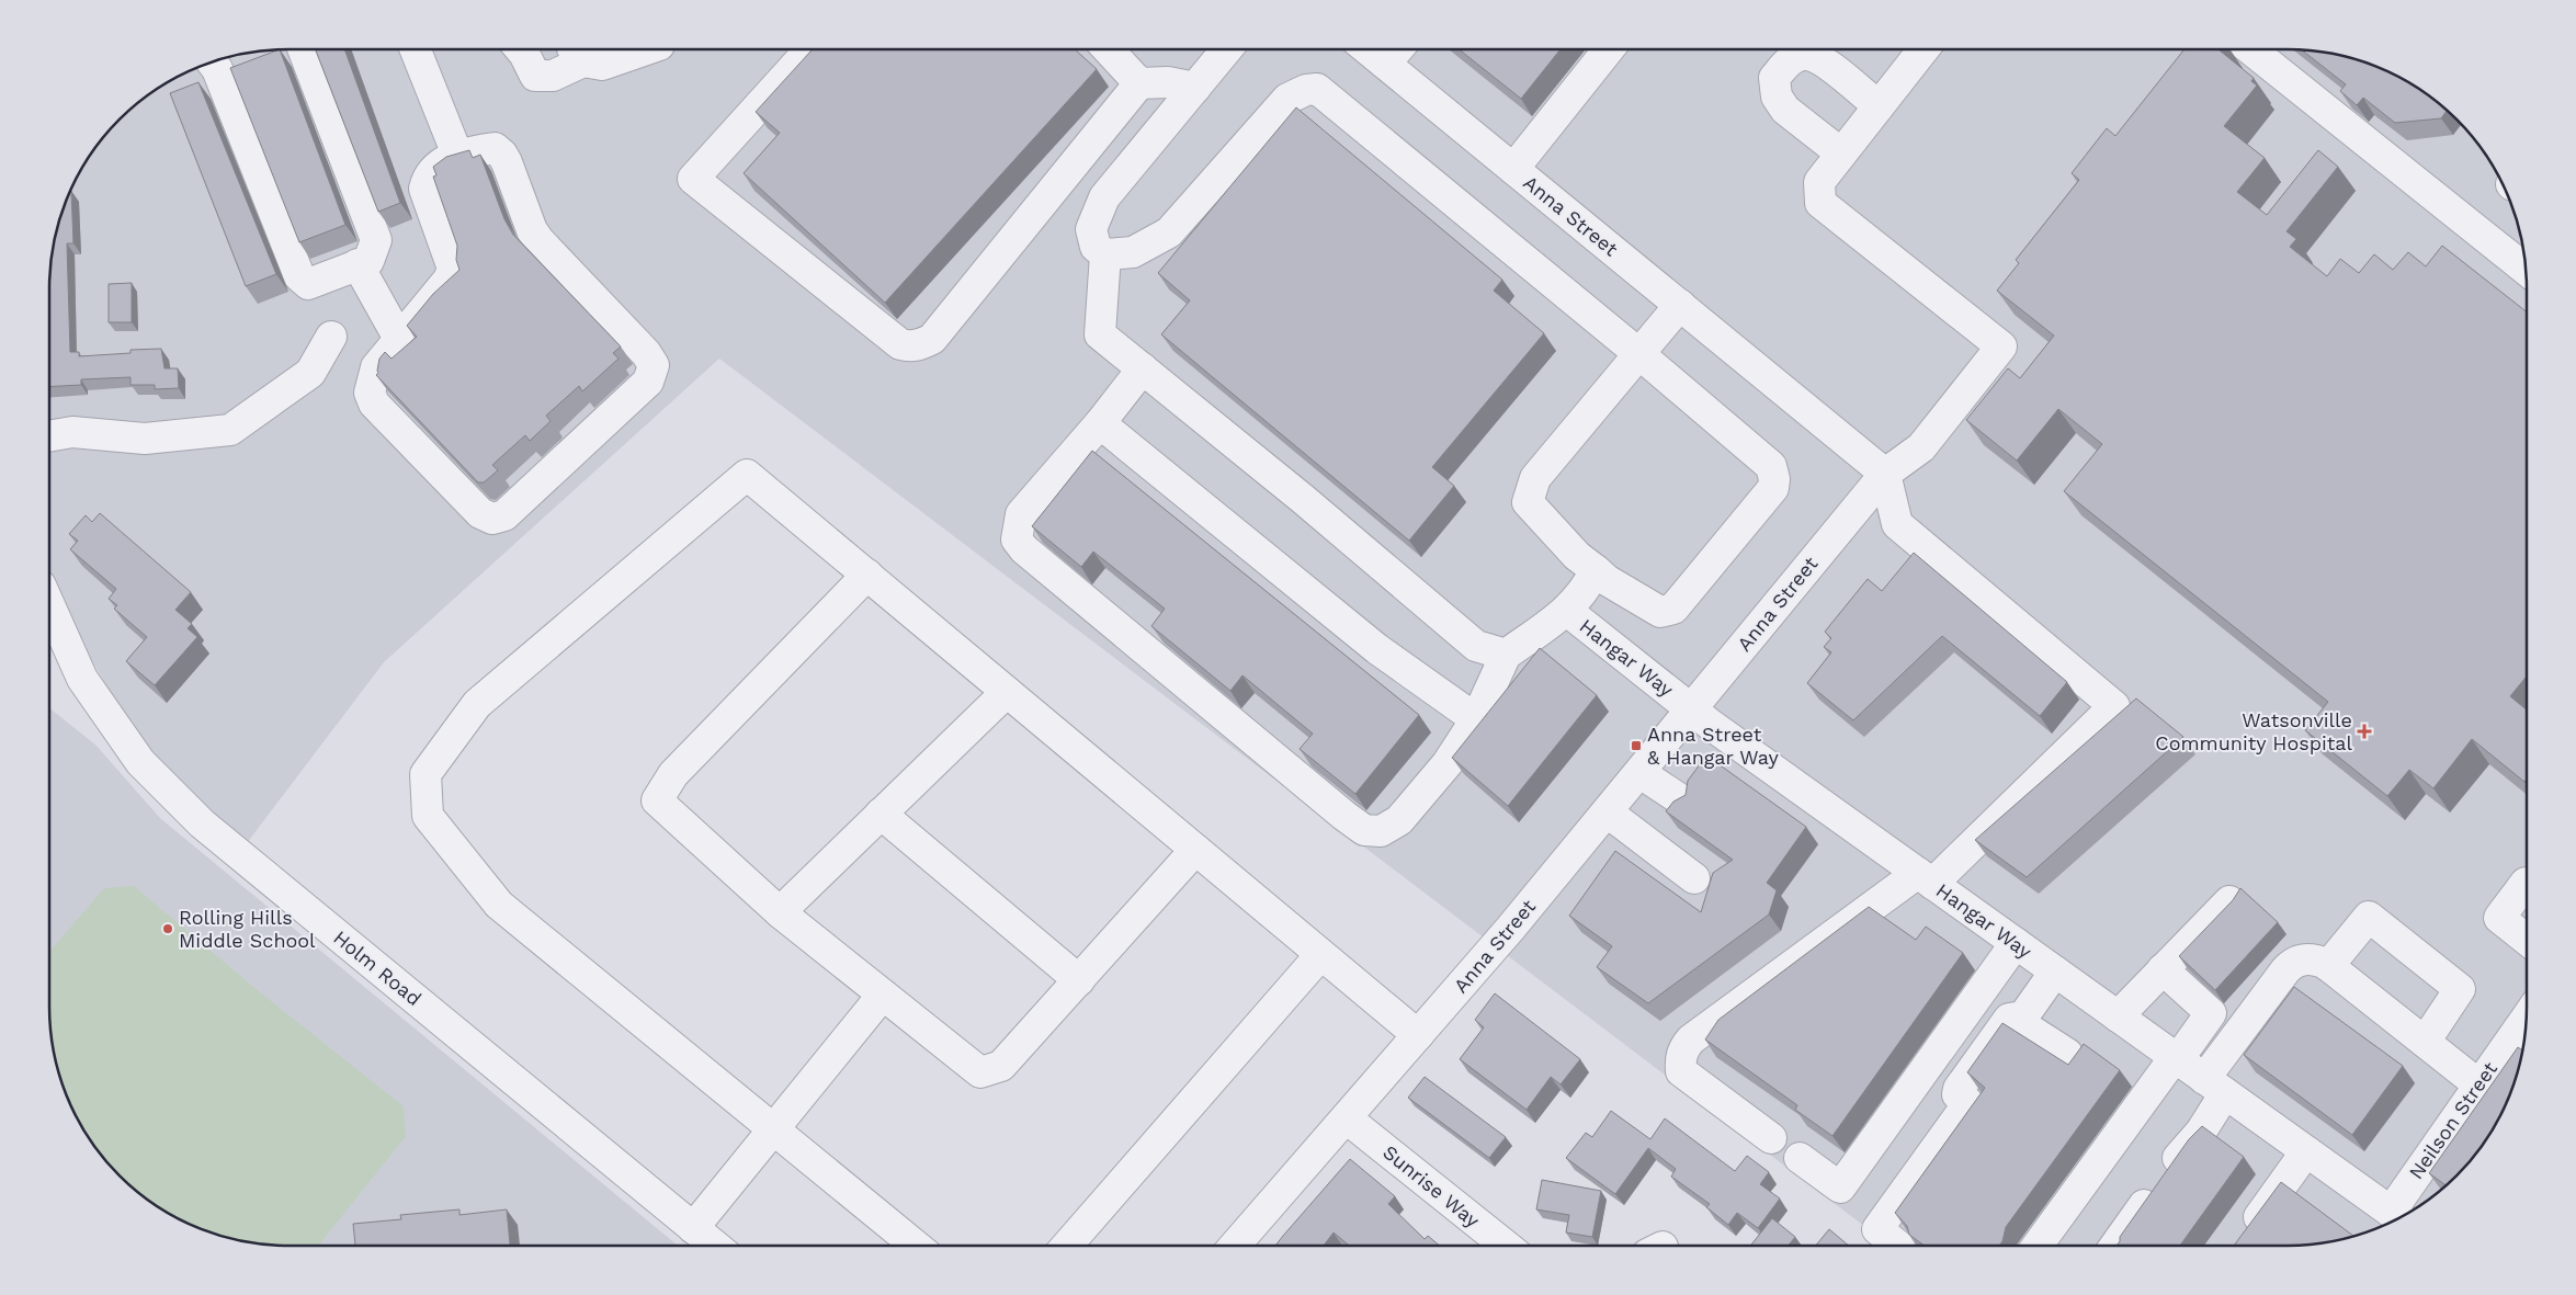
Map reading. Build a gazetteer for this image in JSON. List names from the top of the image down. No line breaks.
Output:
{"streets":{"street":["Anna Street","Hangar Way","Holm Road","Neilson Street","Sunrise Way"]},"crossings":[["Anna Street","Hangar Way"],["Anna Street","Sunrise Way"],["Hangar Way","Neilson Street"]],"places":{"health":["Watsonville Community Hospital"],"transit":["Anna Street & Hangar Way"],"other":["Rolling Hills Middle School"]}}
